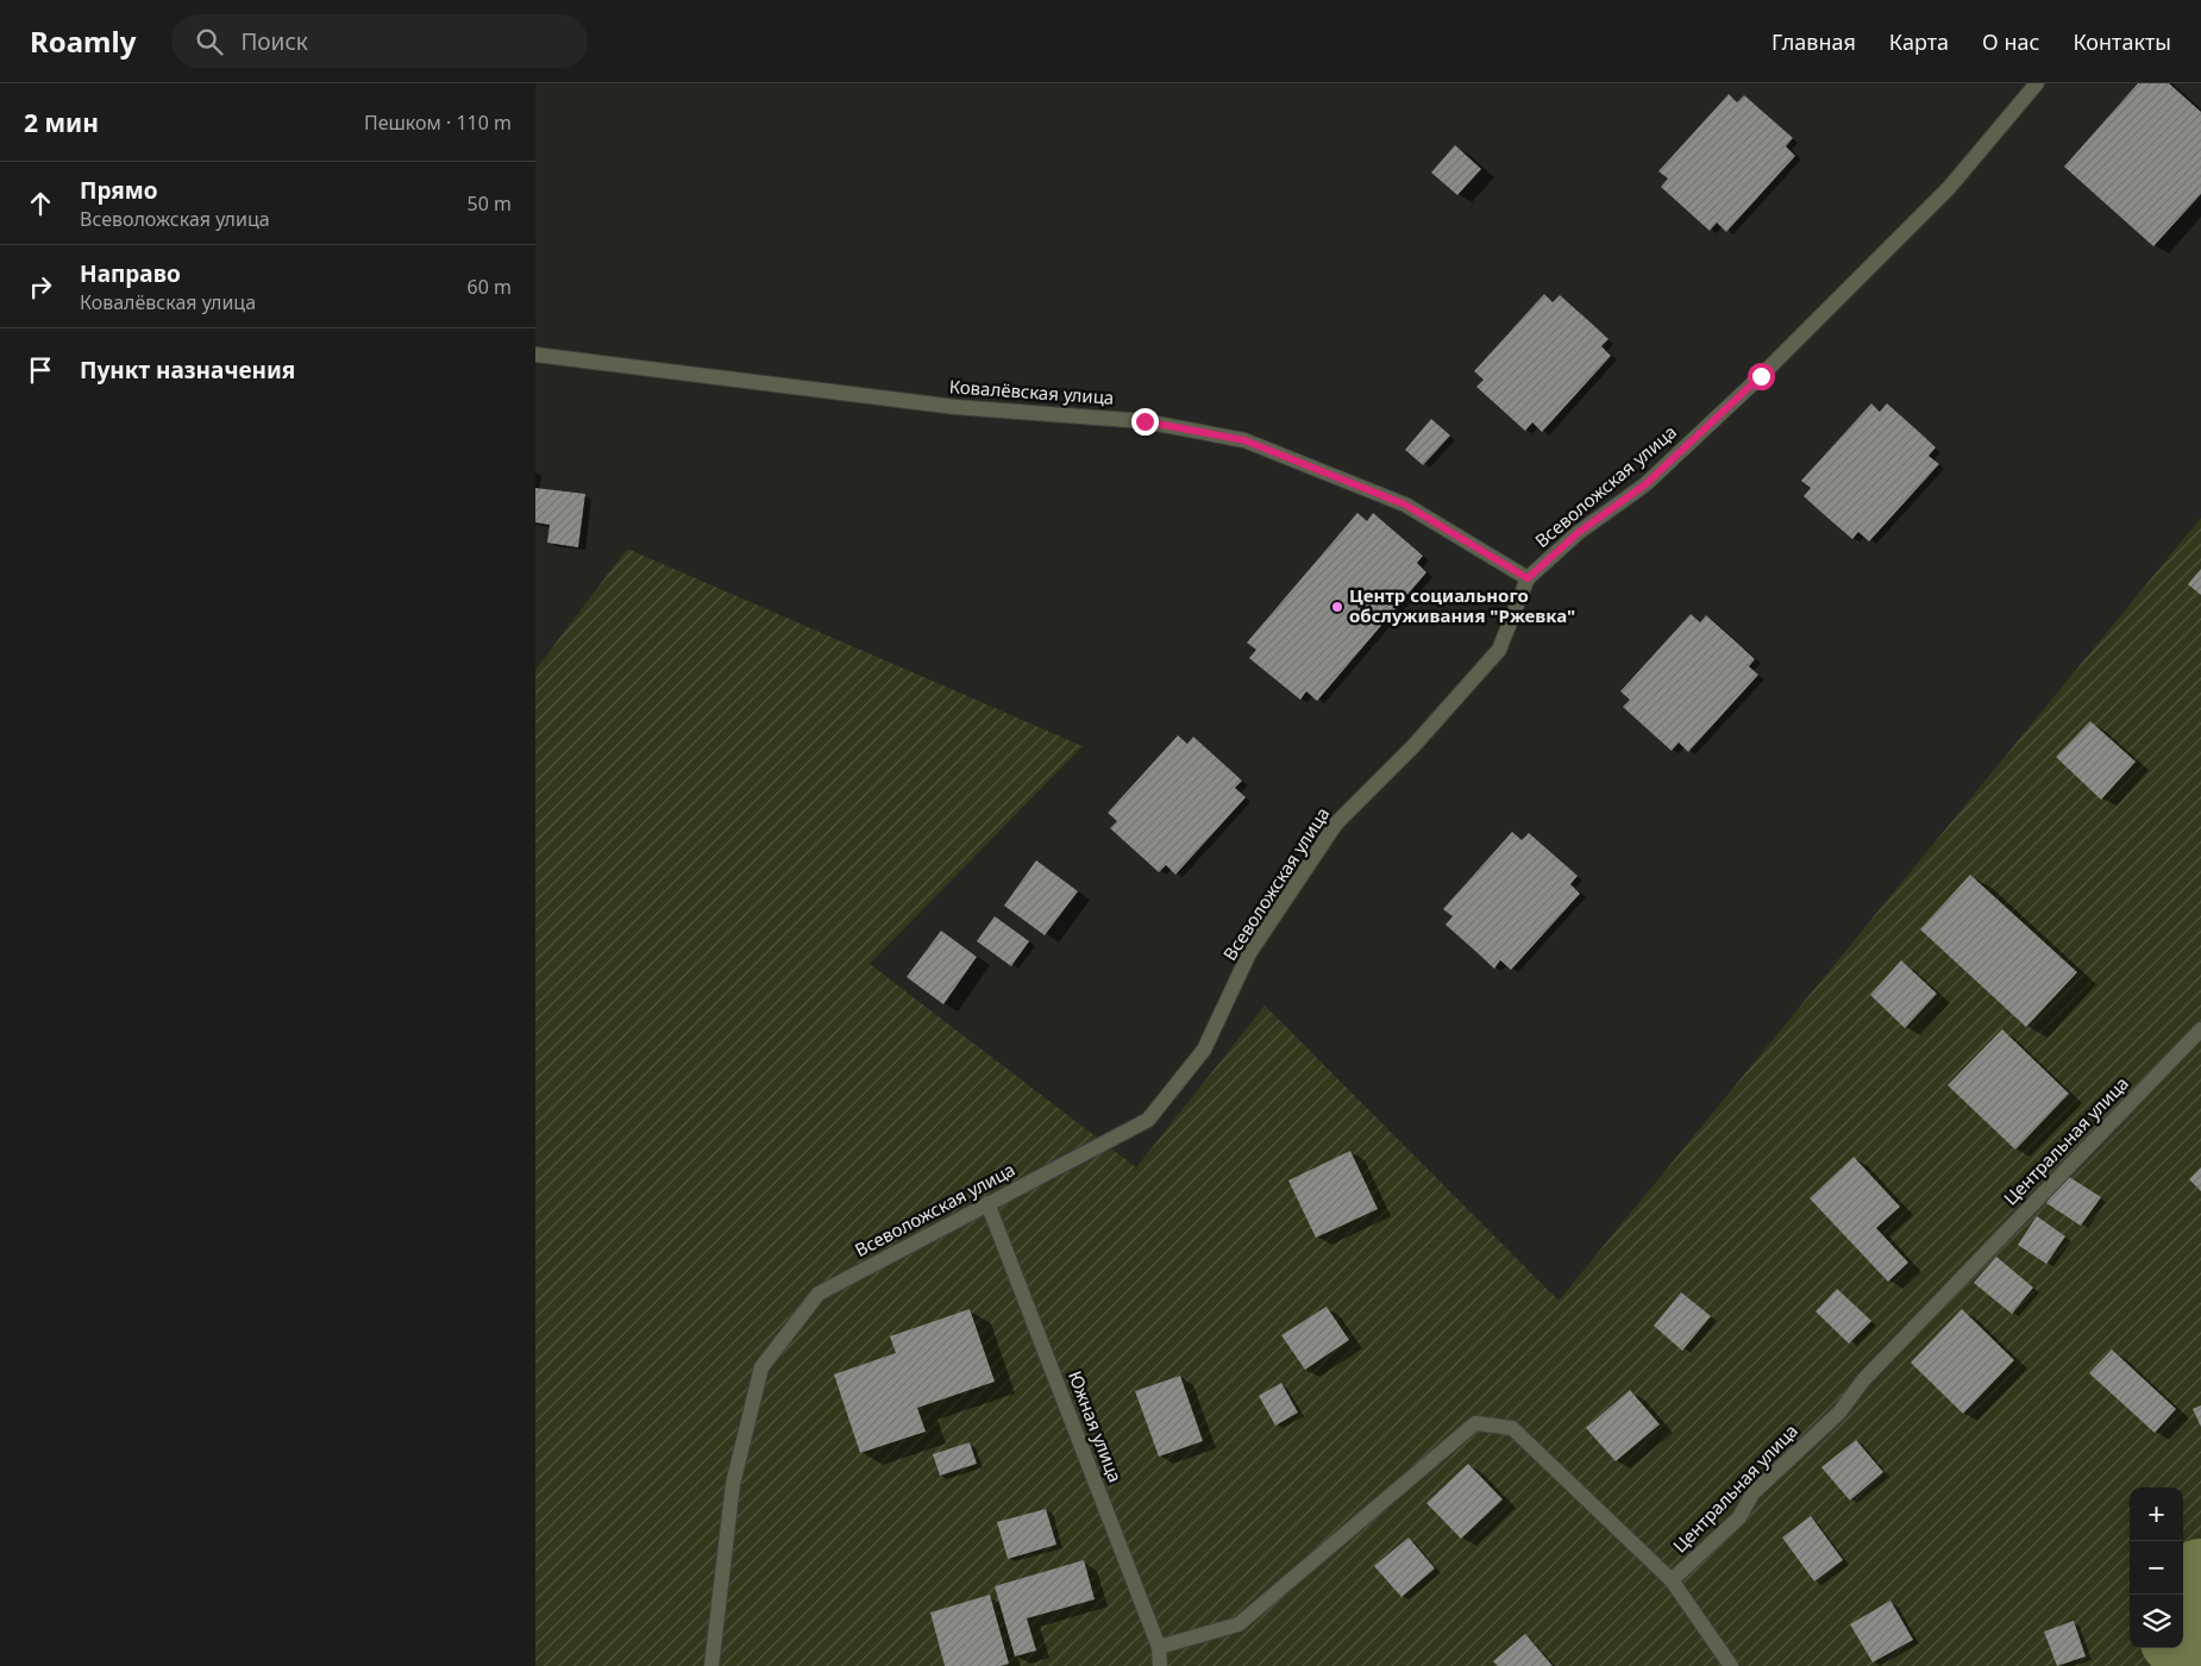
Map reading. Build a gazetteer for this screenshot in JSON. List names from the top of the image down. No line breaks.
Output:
{"streets":{"street":["Ковалёвская улица","Всеволожская улица","Центральная улица","Южная улица"]},"crossings":[["Ковалёвская улица","Всеволожская улица"],["Всеволожская улица","Южная улица"],["Центральная улица","Южная улица"]],"places":["Центр социального обслуживания \"Ржевка\""],"page":{"header":"Roamly","search":"Поиск","nav":["Главная","Карта","О нас","Контакты"],"heading":["2 мин","Пешком · 110 m"],"list":[["Прямо","Всеволожская улица","50 m"],["Направо","Ковалёвская улица","60 m"],"Пункт назначения"],"map_buttons":["+","−"]}}
